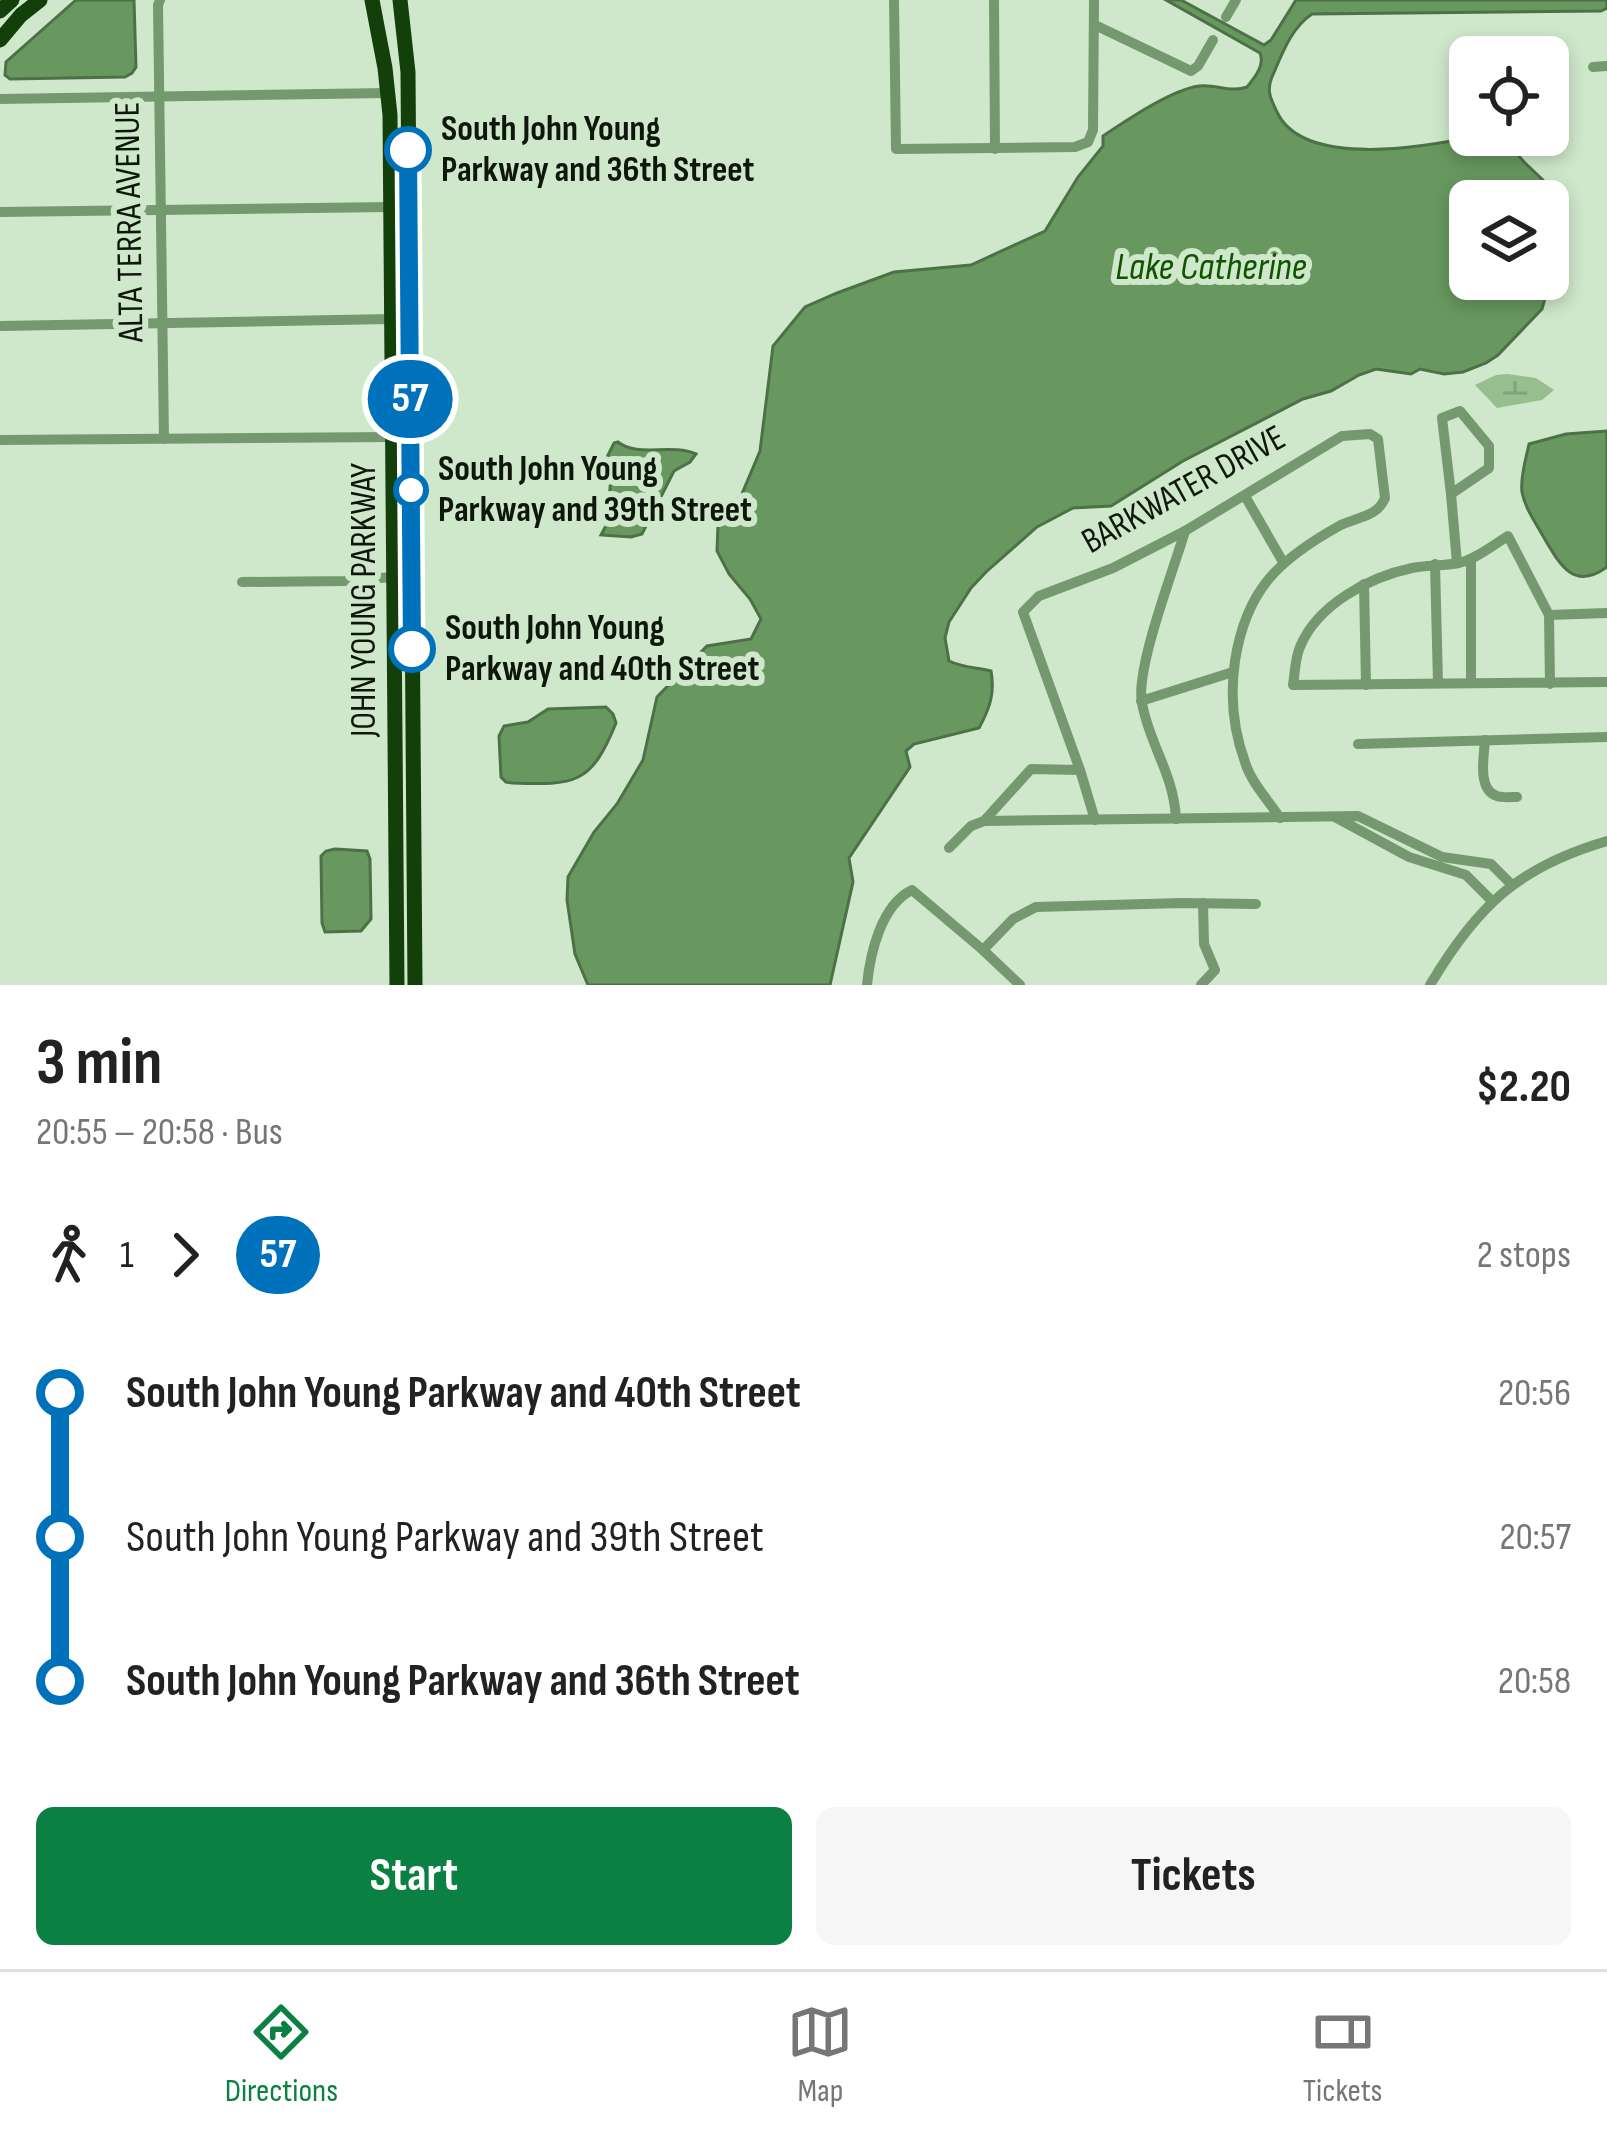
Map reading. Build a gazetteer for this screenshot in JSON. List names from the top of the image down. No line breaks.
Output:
{"streets":{"highway":["JOHN YOUNG PARKWAY"],"street":["ALTA TERRA AVENUE","BARKWATER DRIVE"]},"water":["Lake Catherine"],"places":["South John Young Parkway and 36th Street","South John Young Parkway and 39th Street","South John Young Parkway and 40th Street"],"lines":["bus line 57"],"page":{"on_map":"57","heading":["3 min","20:55 – 20:58 · Bus","$2.20"],"legs":["1","57","2 stops"],"list":[{"name":"South John Young Parkway and 40th Street","value":"20:56"},{"name":"South John Young Parkway and 39th Street","value":"20:57"},{"name":"South John Young Parkway and 36th Street","value":"20:58"}],"buttons":["Start","Tickets"],"tabs":["Directions","Map","Tickets"]}}
